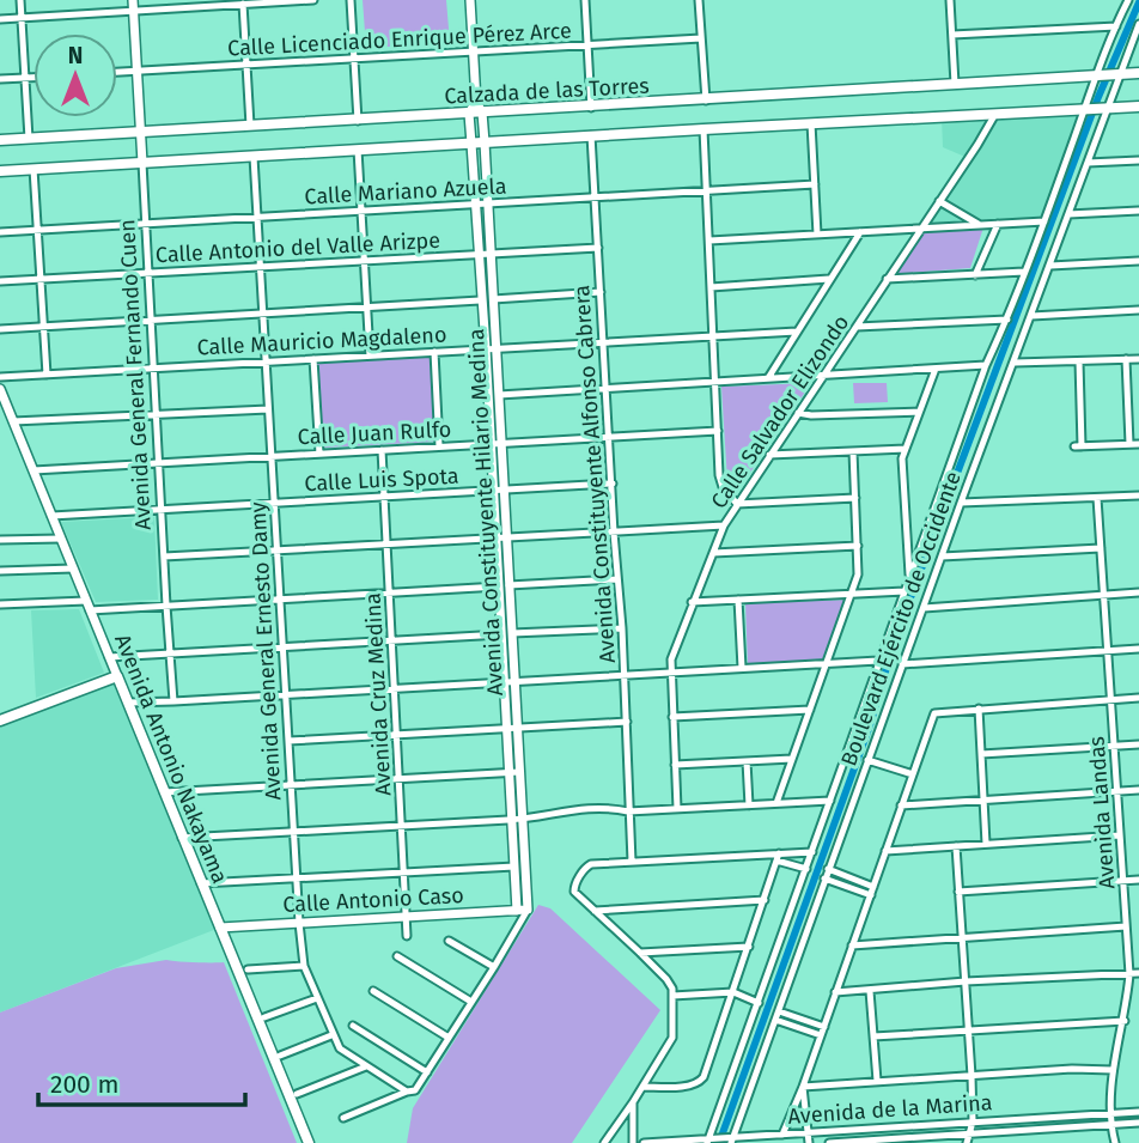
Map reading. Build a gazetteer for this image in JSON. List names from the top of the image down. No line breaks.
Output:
{"streets":{"main road":["Calzada de las Torres","Avenida Antonio Nakayama"],"street":["Calle Licenciado Enrique Pérez Arce","Calle Mariano Azuela","Calle Antonio del Valle Arizpe","Calle Mauricio Magdaleno","Avenida General Fernando Cuen","Calle Salvador Elizondo","Calle Juan Rulfo","Avenida Constituyente Alfonso Cabrera","Calle Luis Spota","Avenida Constituyente Hilario Medina","Boulevard Ejército de Occidente","Avenida General Ernesto Damy","Avenida Cruz Medina","Avenida Landas","Calle Antonio Caso","Avenida de la Marina"]},"crossings":[["Calle Licenciado Enrique Pérez Arce","Avenida General Fernando Cuen"],["Calle Licenciado Enrique Pérez Arce","Avenida Constituyente Hilario Medina"],["Calzada de las Torres","Avenida General Fernando Cuen"],["Calzada de las Torres","Avenida Constituyente Hilario Medina"],["Calzada de las Torres","Boulevard Ejército de Occidente"],["Calle Mariano Azuela","Avenida General Fernando Cuen"],["Calle Mariano Azuela","Avenida Constituyente Alfonso Cabrera"],["Calle Mariano Azuela","Avenida Constituyente Hilario Medina"],["Calle Mariano Azuela","Avenida General Ernesto Damy"],["Calle Antonio del Valle Arizpe","Avenida General Fernando Cuen"],["Calle Antonio del Valle Arizpe","Avenida Constituyente Alfonso Cabrera"],["Calle Antonio del Valle Arizpe","Avenida Constituyente Hilario Medina"],["Calle Antonio del Valle Arizpe","Avenida General Ernesto Damy"],["Calle Mauricio Magdaleno","Avenida General Fernando Cuen"],["Calle Mauricio Magdaleno","Avenida Constituyente Alfonso Cabrera"],["Calle Mauricio Magdaleno","Avenida Constituyente Hilario Medina"],["Calle Mauricio Magdaleno","Avenida General Ernesto Damy"],["Avenida General Fernando Cuen","Calle Juan Rulfo"],["Avenida General Fernando Cuen","Calle Luis Spota"],["Calle Juan Rulfo","Avenida Constituyente Alfonso Cabrera"],["Calle Juan Rulfo","Avenida Constituyente Hilario Medina"],["Calle Juan Rulfo","Avenida General Ernesto Damy"],["Calle Juan Rulfo","Avenida Cruz Medina"],["Calle Juan Rulfo","Avenida Antonio Nakayama"],["Avenida Constituyente Alfonso Cabrera","Calle Luis Spota"],["Calle Luis Spota","Avenida Constituyente Hilario Medina"],["Calle Luis Spota","Avenida General Ernesto Damy"],["Calle Luis Spota","Avenida Cruz Medina"],["Calle Luis Spota","Avenida Antonio Nakayama"],["Avenida Constituyente Hilario Medina","Avenida General Ernesto Damy"],["Avenida Constituyente Hilario Medina","Calle Antonio Caso"],["Boulevard Ejército de Occidente","Avenida de la Marina"],["Avenida General Ernesto Damy","Calle Antonio Caso"],["Avenida Cruz Medina","Calle Antonio Caso"],["Avenida Antonio Nakayama","Calle Antonio Caso"],["Avenida Landas","Avenida de la Marina"]],"scale_bar":"200 m","north":"top"}
